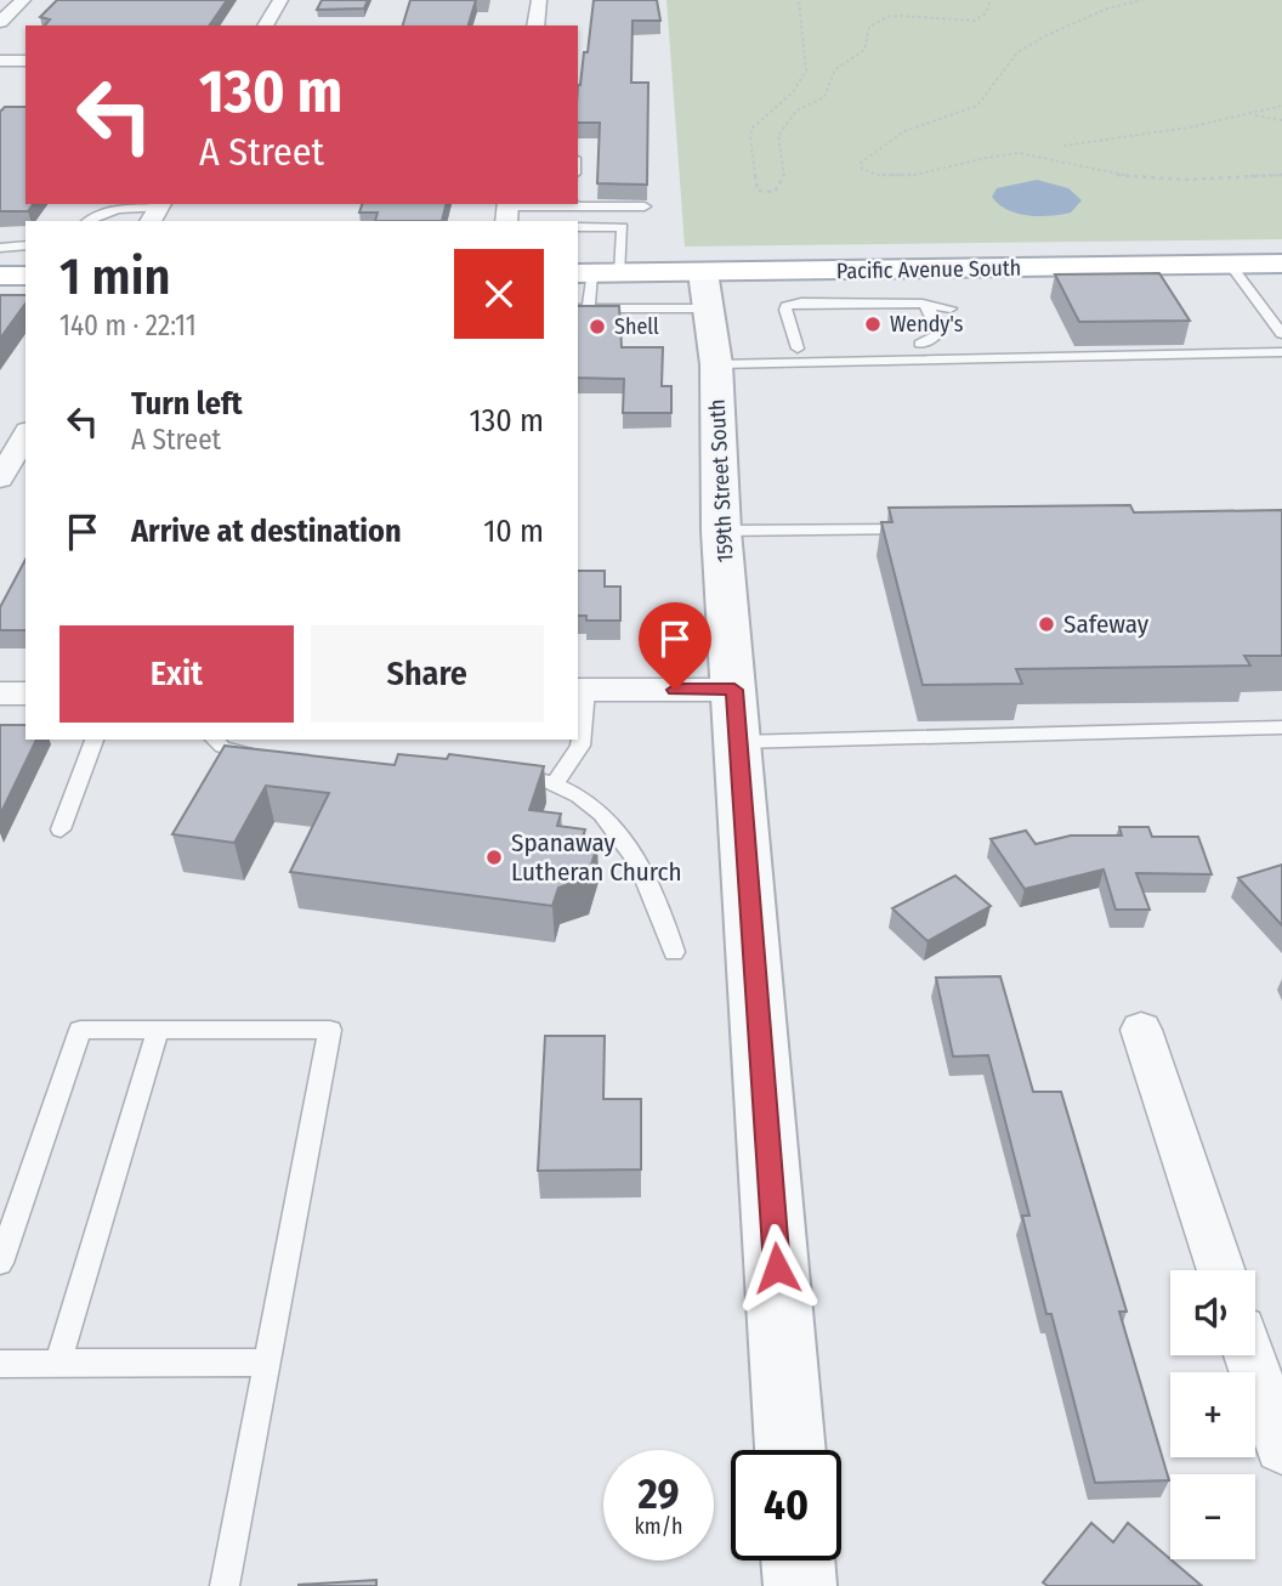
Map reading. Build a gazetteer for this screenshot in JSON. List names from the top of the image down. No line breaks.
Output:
{"streets":{"main road":["Pacific Avenue South"],"street":["159th Street South"]},"crossings":[["Pacific Avenue South","159th Street South"]],"places":["Wendy's","Shell","Safeway","Spanaway Lutheran Church"],"page":{"turn":["130 m","A Street"],"heading":["1 min","140 m · 22:11"],"list":[{"name":"Turn left","note":"A Street","value":"130 m"},{"name":"Arrive at destination","value":"10 m"}],"buttons":["Exit","Share"],"map_buttons":["+","−"],"speed":"29 km/h","limit":"40"}}
